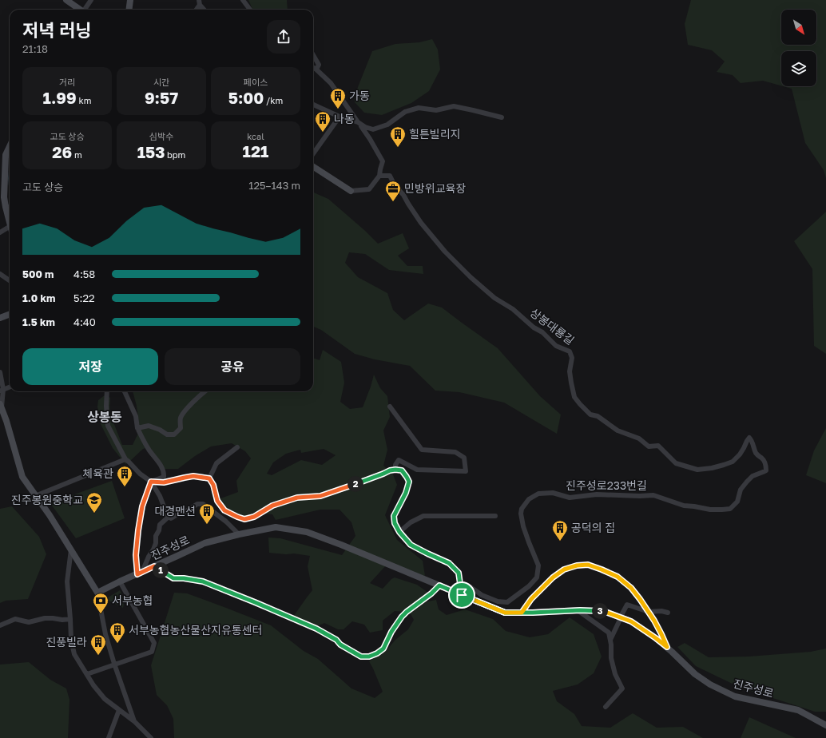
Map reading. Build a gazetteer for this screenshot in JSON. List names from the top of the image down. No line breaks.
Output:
{"streets":{"main road":["진주성로"],"street":["상봉대룡길","진주성로233번길"]},"crossings":[["상봉대룡길","진주성로233번길"]],"districts":["상봉동"],"places":{"building":["가동","나동","힐튼빌리지","체육관","대경맨션","공덕의 집","서부농협농산물산지유통센터","진풍빌라"],"office":["민방위교육장"],"school or university":["진주봉원중학교"],"bank":["서부농협"]},"north":"bottom right","page":{"heading":["저녁 러닝","21:18"],"stats":[["거리","1.99 km"],["시간","9:57"],["페이스","5:00 /km"],["고도 상승","26 m"],["심박수","153 bpm"],["kcal","121"]],"chart":["고도 상승","125–143 m"],"list":[{"name":"500 m","note":"4:58"},{"name":"1.0 km","note":"5:22"},{"name":"1.5 km","note":"4:40"}],"buttons":["저장","공유"],"pins":["2","1","3"]}}
